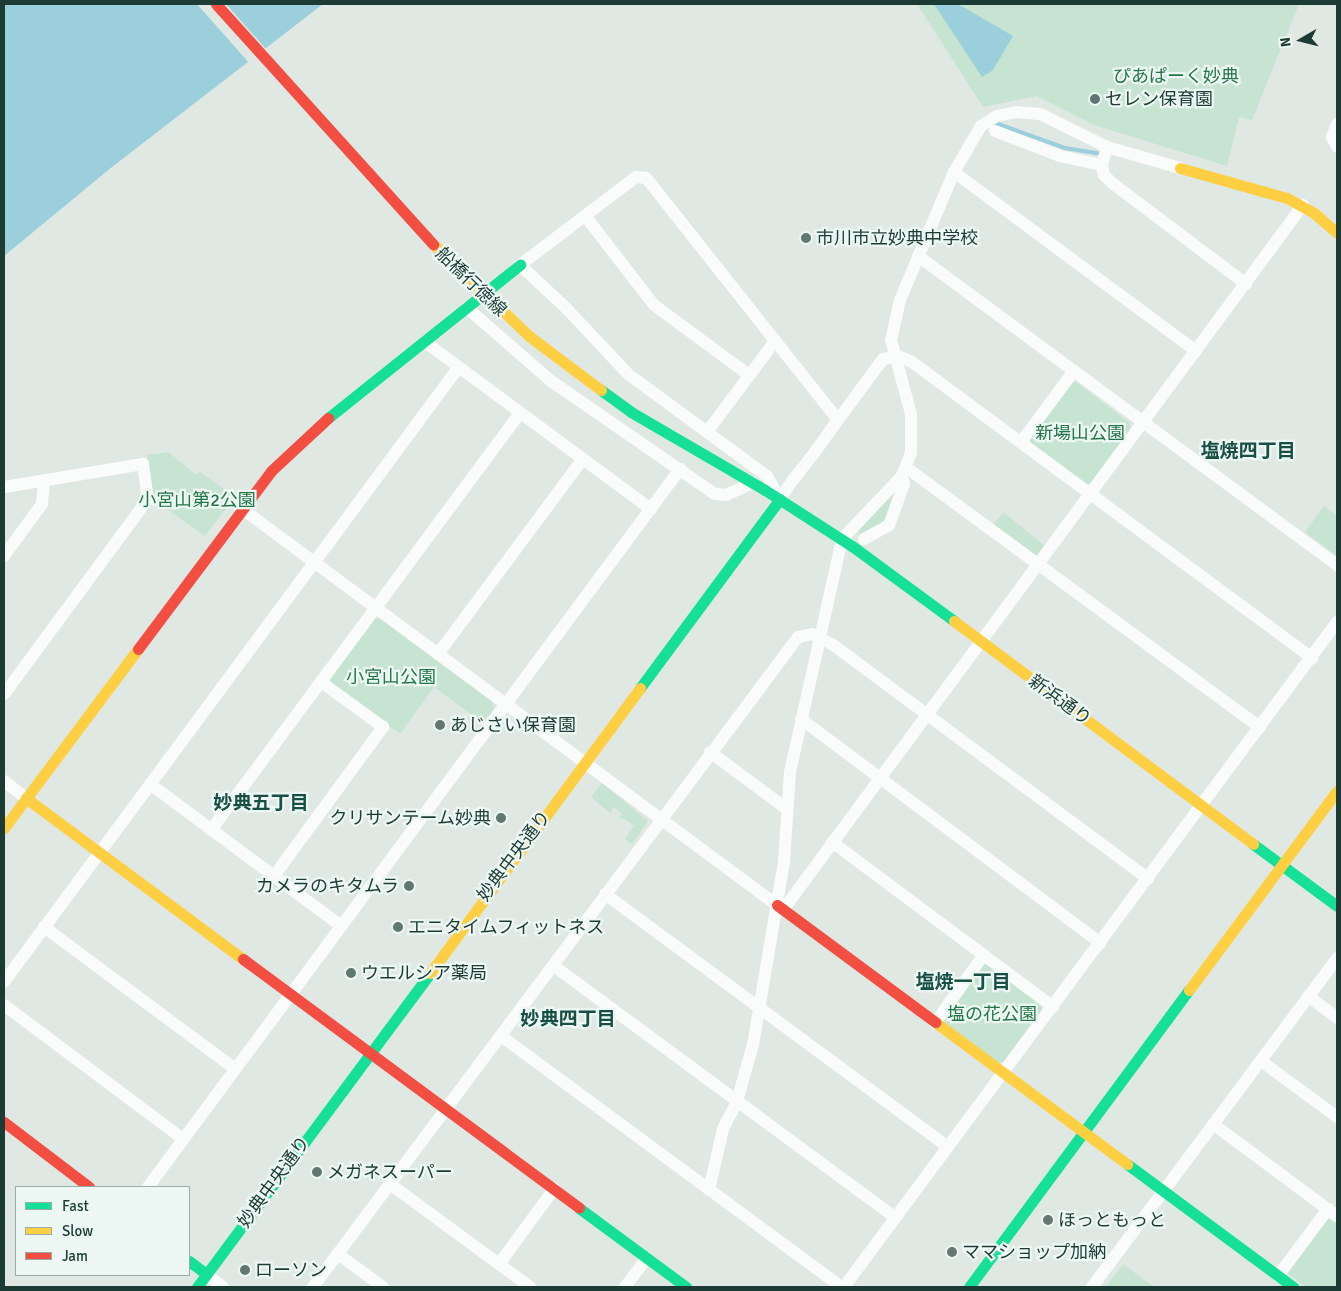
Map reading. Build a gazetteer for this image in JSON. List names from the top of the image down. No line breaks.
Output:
{"streets":{"street":["船橋行徳線","新浜通り","妙典中央通り"]},"crossings":[["船橋行徳線","新浜通り"],["船橋行徳線","妙典中央通り"],["新浜通り","妙典中央通り"]],"districts":["塩焼四丁目","妙典五丁目","塩焼一丁目","妙典四丁目"],"parks":["ぴあぱーく妙典","新場山公園","小宮山第2公園","小宮山公園","塩の花公園"],"places":["セレン保育園","市川市立妙典中学校","あじさい保育園","クリサンテーム妙典","カメラのキタムラ","エニタイムフィットネス","ウエルシア薬局","メガネスーパー","ほっともっと","ママショップ加納","ローソン"],"legend":["Fast","Slow","Jam"],"north":"left"}
